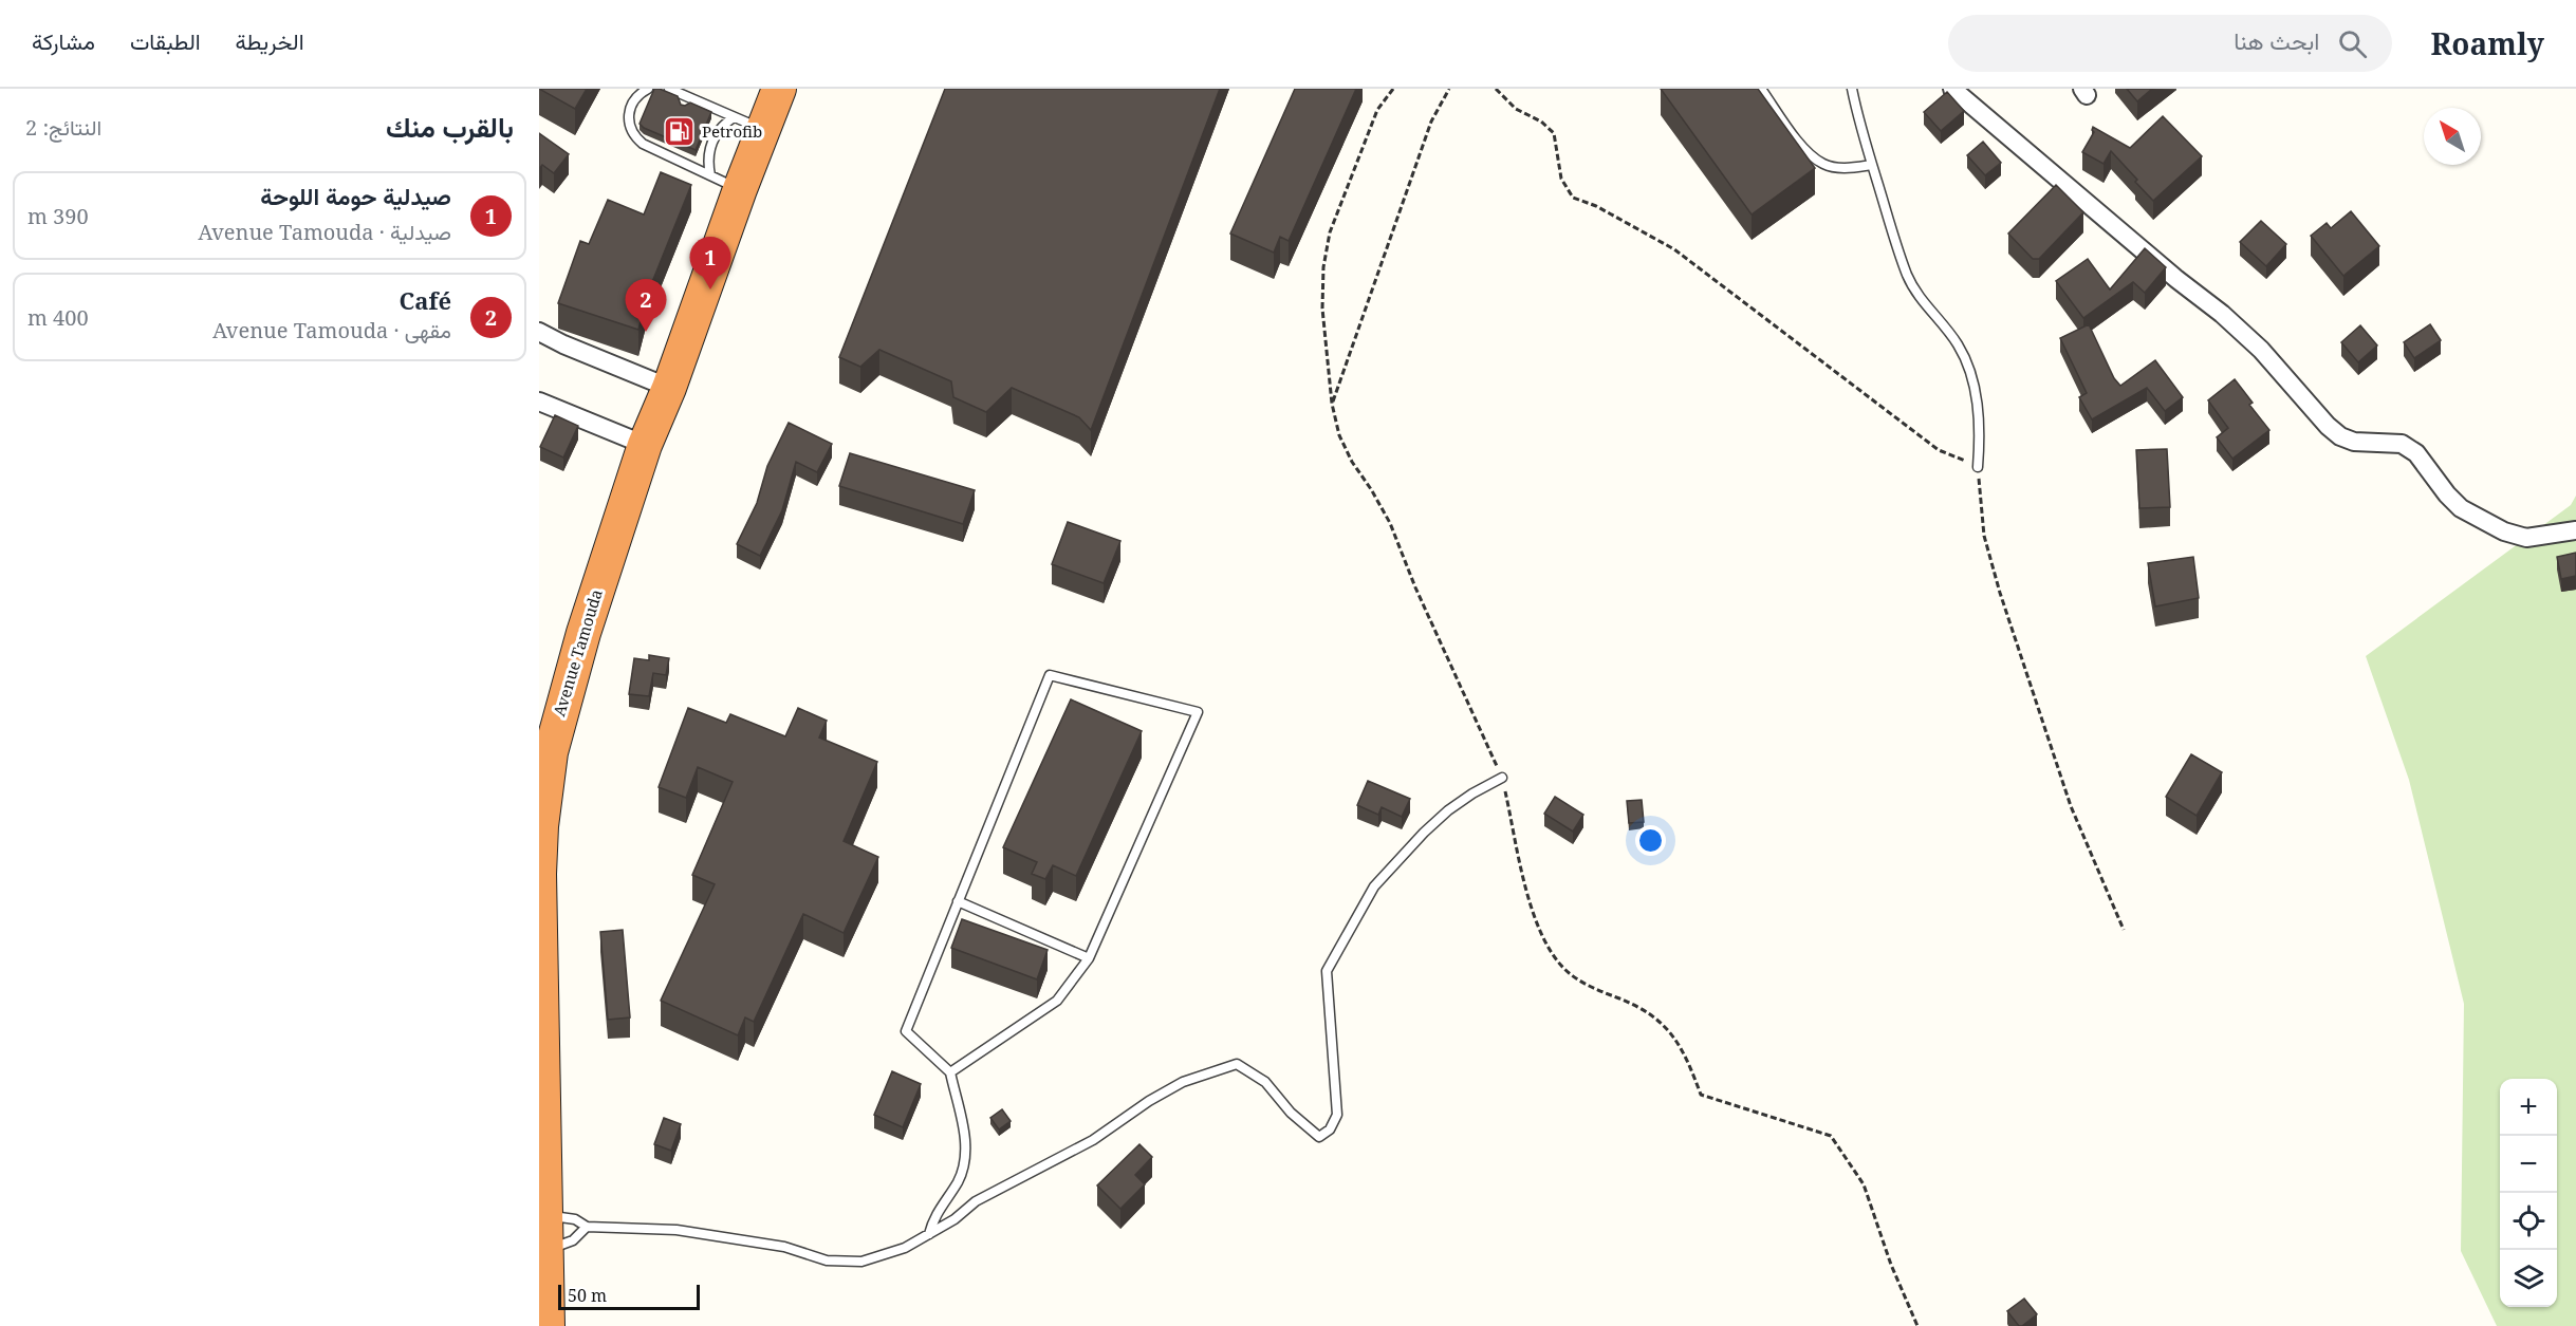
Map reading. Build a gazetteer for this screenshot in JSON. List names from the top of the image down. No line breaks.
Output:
{"streets":{"highway":["Avenue Tamouda"]},"places":{"fuel station":["Petrofib"]},"scale_bar":"50 m","north":"top left","page":{"header":"Roamly","search":"ابحث هنا","nav":["الخريطة","الطبقات","مشاركة"],"heading":["بالقرب منك","النتائج: 2"],"list":[{"mark":"1","name":"صيدلية حومة اللوحة","note":"صيدلية · Avenue Tamouda","value":"390 m"},{"mark":"2","name":"Café","note":"مقهى · Avenue Tamouda","value":"400 m"}],"pins":["1","2"],"map_buttons":["+","−"],"scale":"50 m"}}
